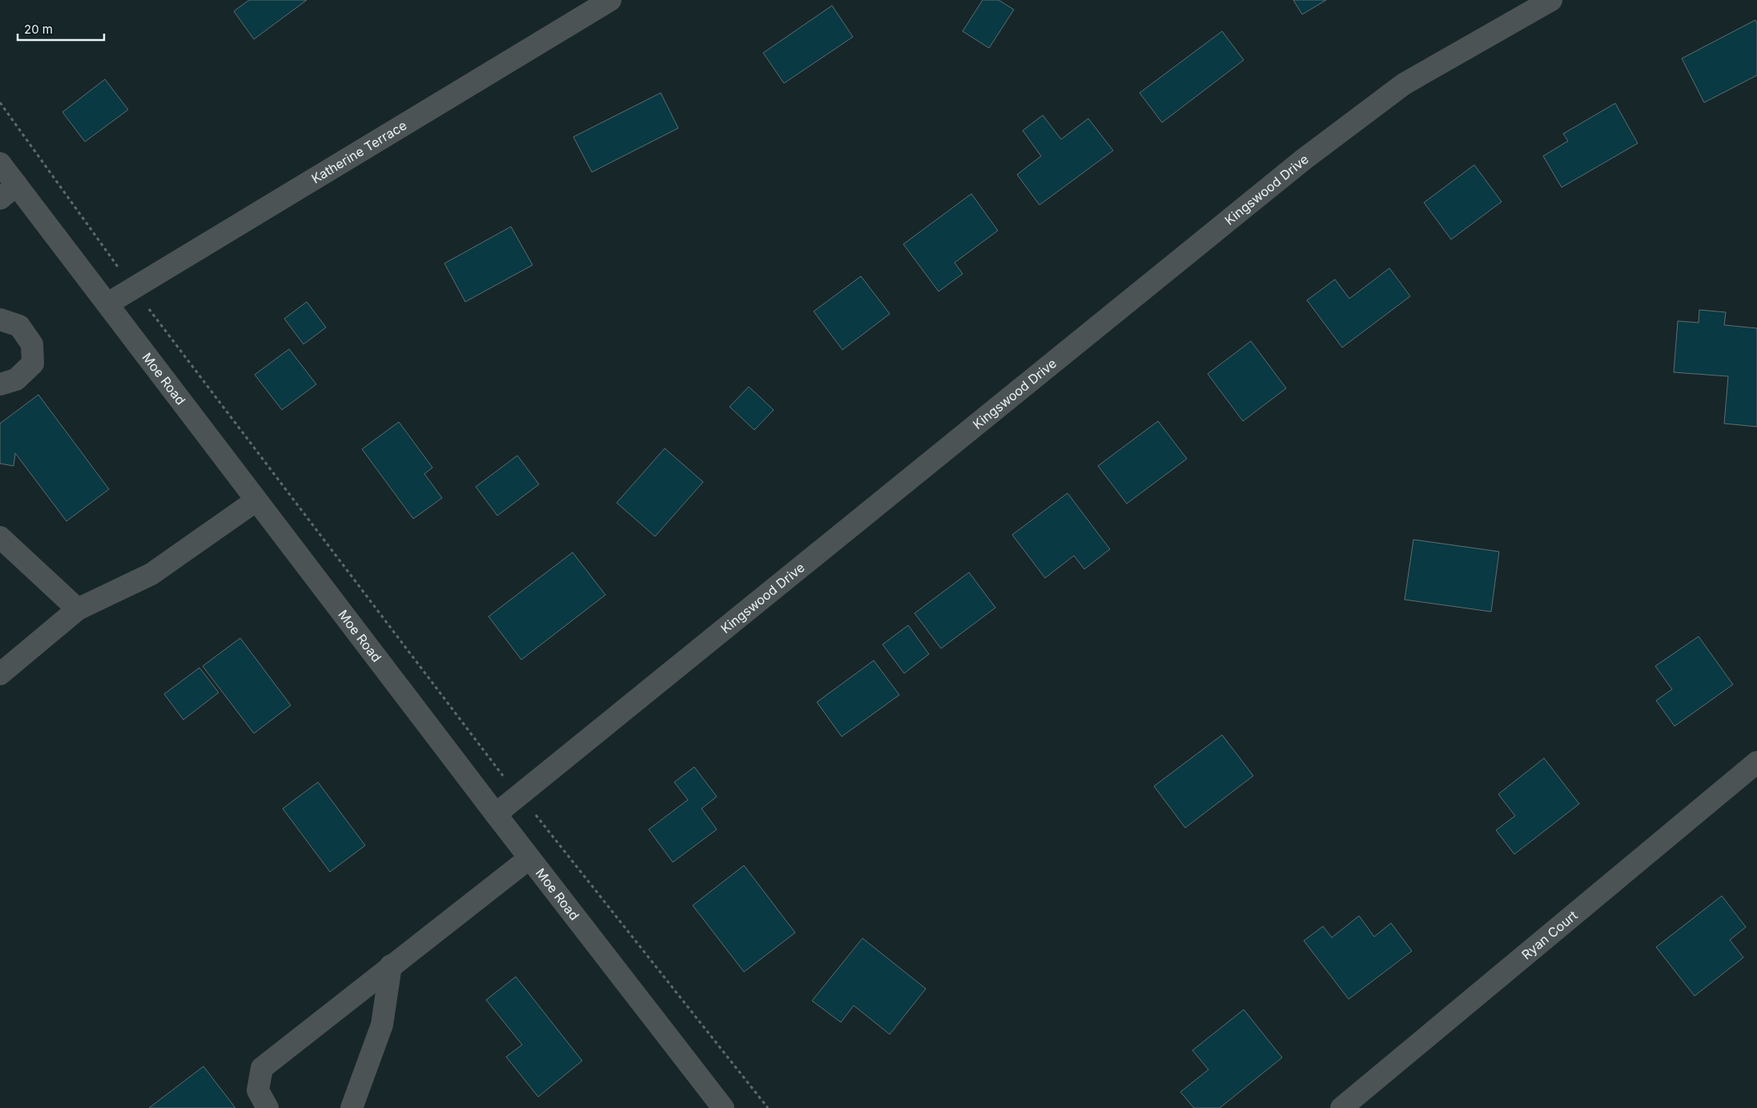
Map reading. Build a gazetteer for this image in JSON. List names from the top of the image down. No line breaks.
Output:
{"streets":{"street":["Katherine Terrace","Kingswood Drive","Moe Road","Ryan Court"]},"crossings":[["Katherine Terrace","Moe Road"],["Kingswood Drive","Moe Road"]],"scale_bar":"20 m"}
